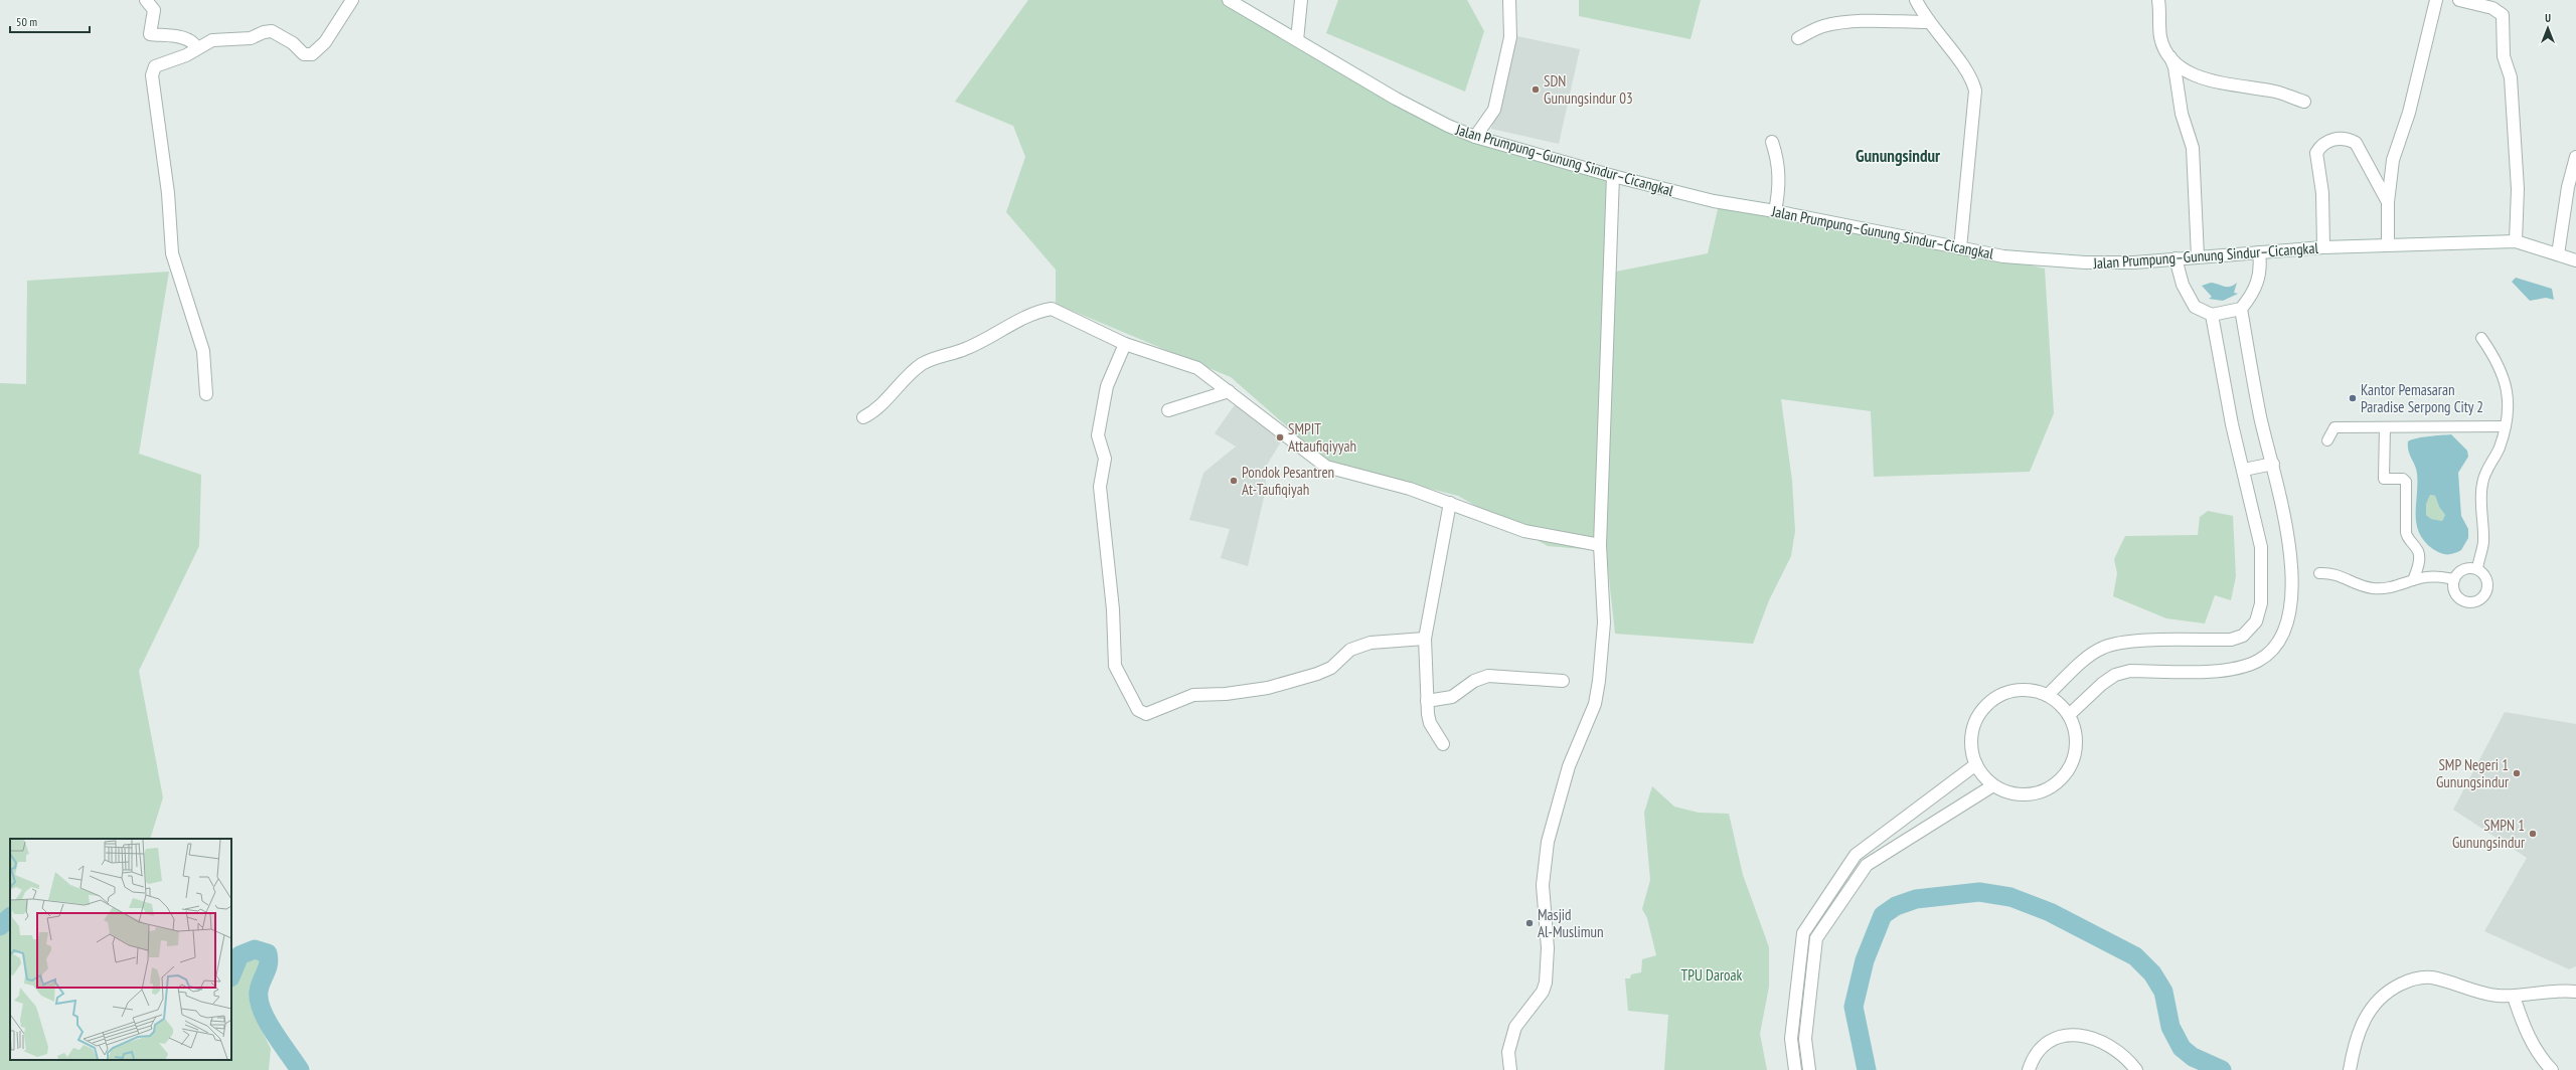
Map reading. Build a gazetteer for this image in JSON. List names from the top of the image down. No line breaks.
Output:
{"streets":{"street":["Jalan Prumpung–Gunung Sindur–Cicangkal"]},"districts":["Gunungsindur"],"parks":["TPU Daroak"],"places":["SDN Gunungsindur 03","Kantor Pemasaran Paradise Serpong City 2","SMPIT Attaufiqiyyah","Pondok Pesantren At-Taufiqiyah","SMP Negeri 1 Gunungsindur","SMPN 1 Gunungsindur","Masjid Al-Muslimun"],"scale_bar":"50 m","north":"top"}
